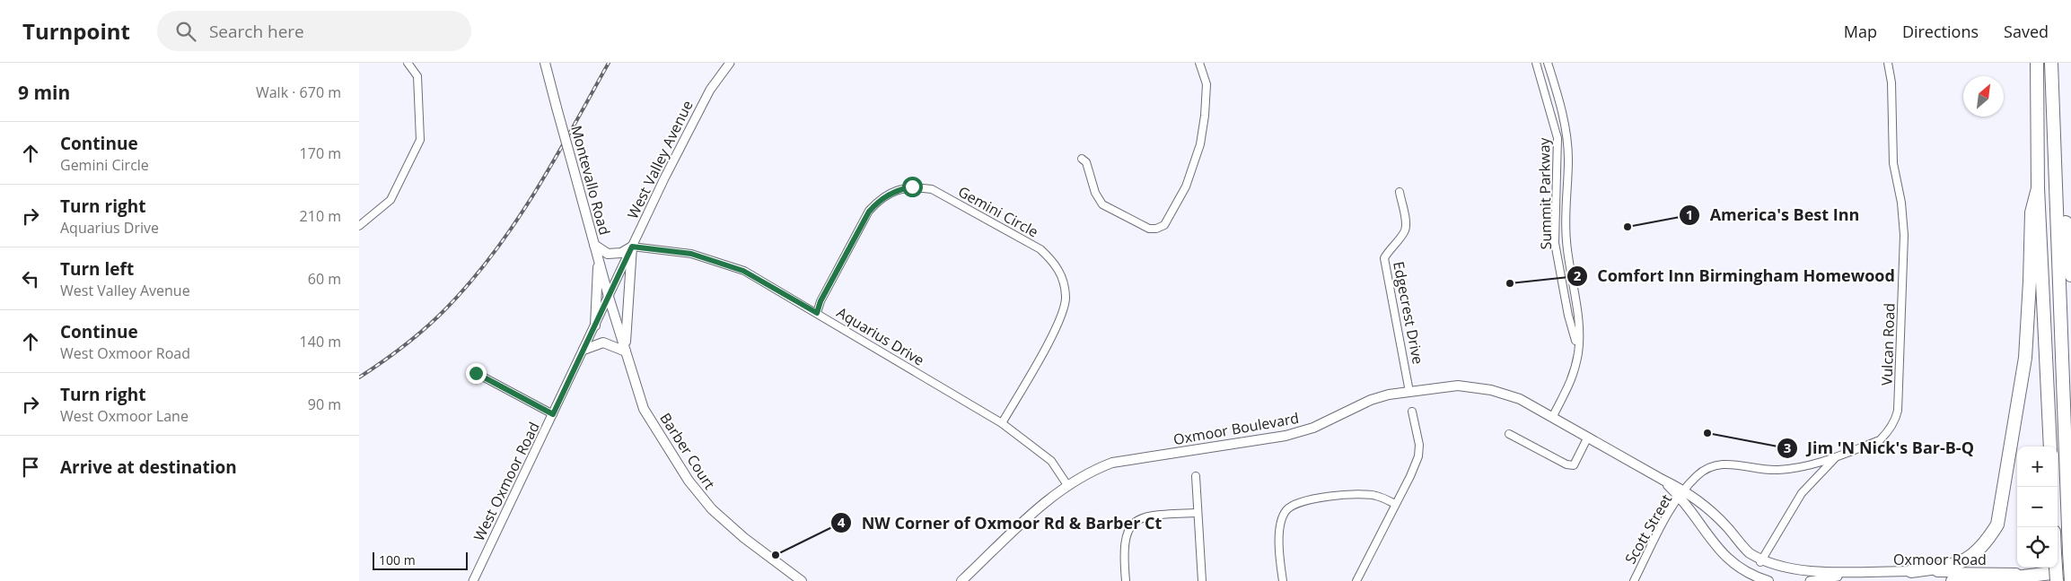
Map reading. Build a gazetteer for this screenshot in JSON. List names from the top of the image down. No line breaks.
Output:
{"streets":{"main road":["Montevallo Road","Oxmoor Boulevard","Barber Court","Oxmoor Road"],"street":["West Valley Avenue","Summit Parkway","Gemini Circle","Edgecrest Drive","Aquarius Drive","Vulcan Road","West Oxmoor Road","Scott Street"]},"crossings":[["West Valley Avenue","Montevallo Road"],["West Valley Avenue","Aquarius Drive"],["West Valley Avenue","Barber Court"],["West Valley Avenue","West Oxmoor Road"],["Montevallo Road","Barber Court"],["Montevallo Road","West Oxmoor Road"],["Summit Parkway","Oxmoor Boulevard"],["Gemini Circle","Aquarius Drive"],["Edgecrest Drive","Oxmoor Boulevard"],["Aquarius Drive","Oxmoor Boulevard"],["Vulcan Road","Oxmoor Boulevard"],["Vulcan Road","Scott Street"],["Oxmoor Boulevard","Scott Street"],["Oxmoor Boulevard","Oxmoor Road"],["Barber Court","West Oxmoor Road"]],"places":["America's Best Inn","Comfort Inn Birmingham Homewood","Jim 'N Nick's Bar-B-Q","NW Corner of Oxmoor Rd & Barber Ct"],"scale_bar":"100 m","north":"top right","page":{"header":"Turnpoint","search":"Search here","nav":["Map","Directions","Saved"],"heading":["9 min","Walk · 670 m"],"list":[["Continue","Gemini Circle","170 m"],["Turn right","Aquarius Drive","210 m"],["Turn left","West Valley Avenue","60 m"],["Continue","West Oxmoor Road","140 m"],["Turn right","West Oxmoor Lane","90 m"],"Arrive at destination"],"map_buttons":["+","−"],"scale":"100 m"}}
